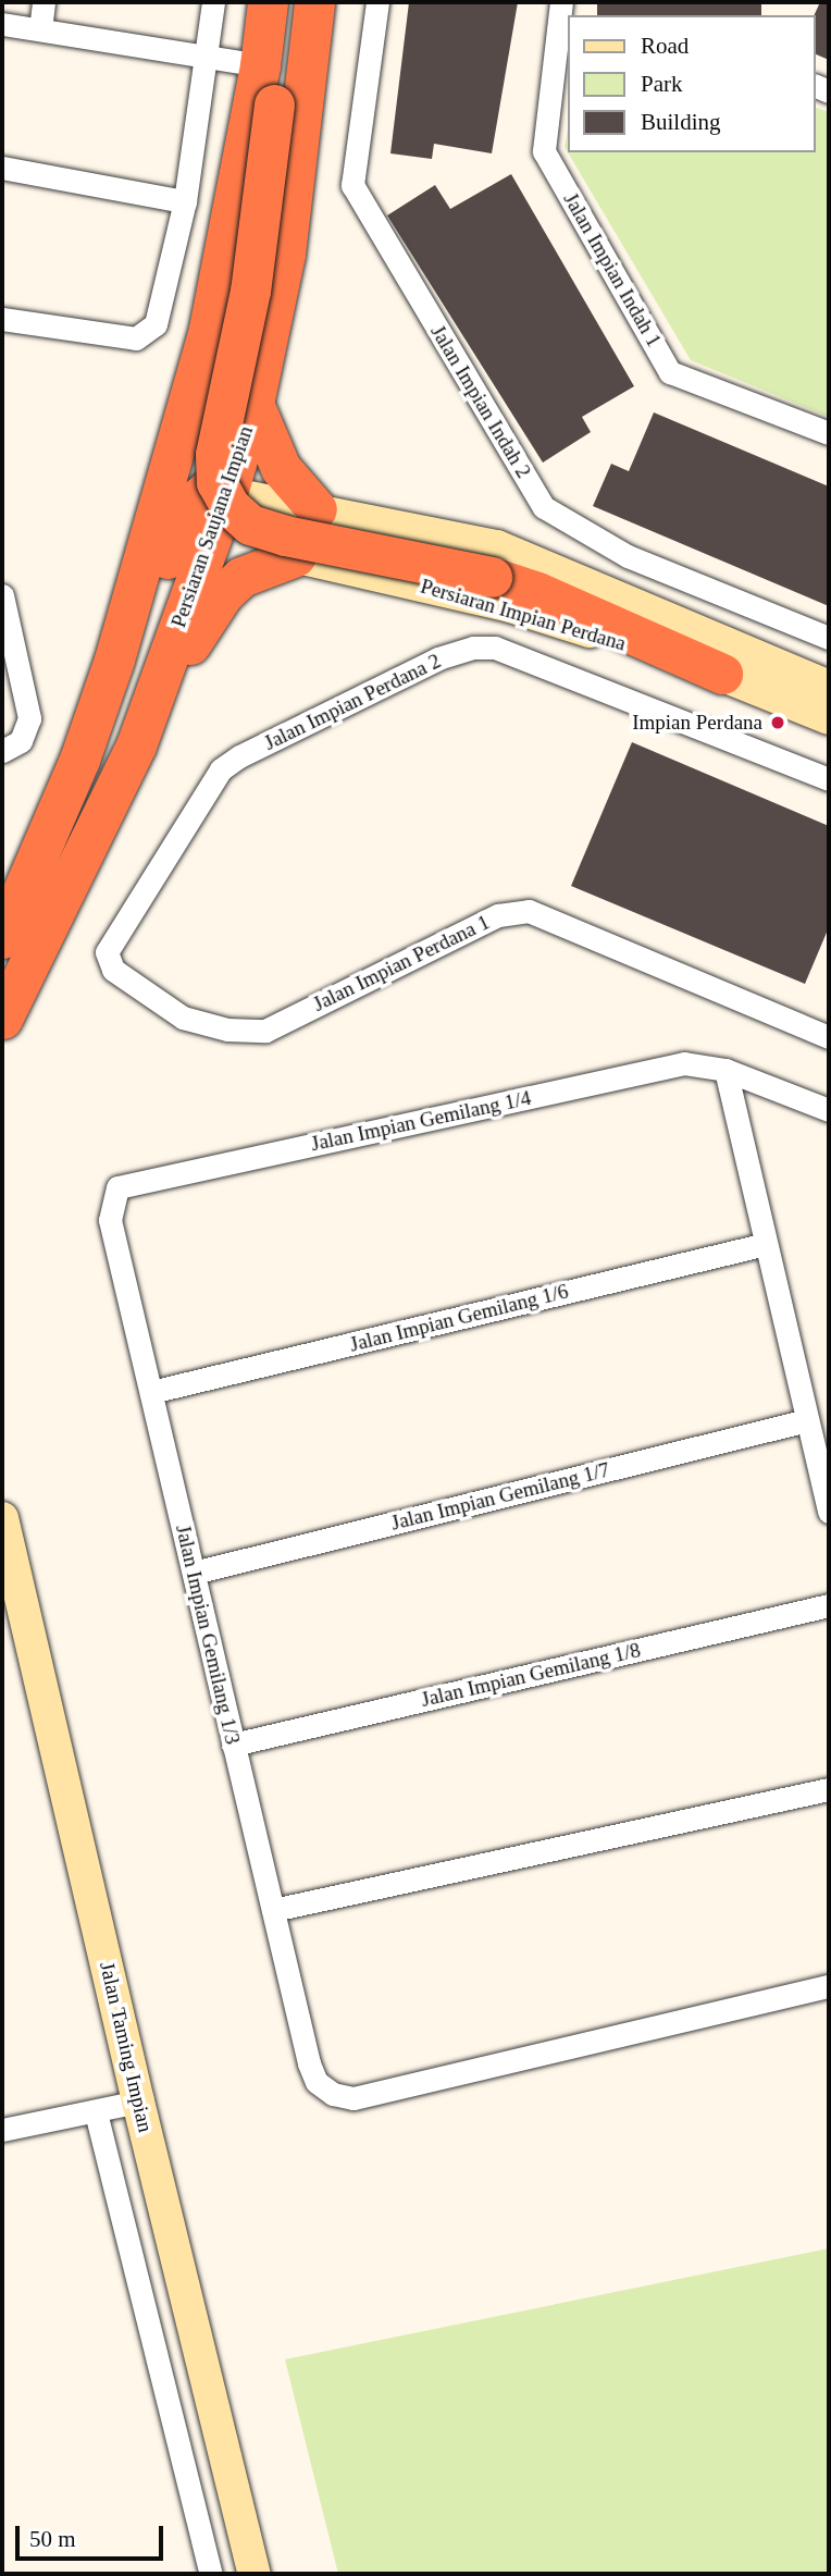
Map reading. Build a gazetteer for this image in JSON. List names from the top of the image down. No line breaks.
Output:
{"streets":{"highway":["Persiaran Saujana Impian"],"street":["Jalan Impian Indah 1","Jalan Impian Indah 2","Persiaran Impian Perdana","Jalan Impian Perdana 2","Jalan Impian Perdana 1","Jalan Impian Gemilang 1/4","Jalan Impian Gemilang 1/6","Jalan Impian Gemilang 1/7","Jalan Impian Gemilang 1/3","Jalan Impian Gemilang 1/8","Jalan Taming Impian"]},"crossings":[["Persiaran Saujana Impian","Persiaran Impian Perdana"],["Jalan Impian Perdana 2","Jalan Impian Perdana 1"],["Jalan Impian Gemilang 1/4","Jalan Impian Gemilang 1/3"],["Jalan Impian Gemilang 1/6","Jalan Impian Gemilang 1/3"],["Jalan Impian Gemilang 1/7","Jalan Impian Gemilang 1/3"],["Jalan Impian Gemilang 1/3","Jalan Impian Gemilang 1/8"]],"places":["Impian Perdana"],"legend":["Road","Park","Building"],"scale_bar":"50 m"}
